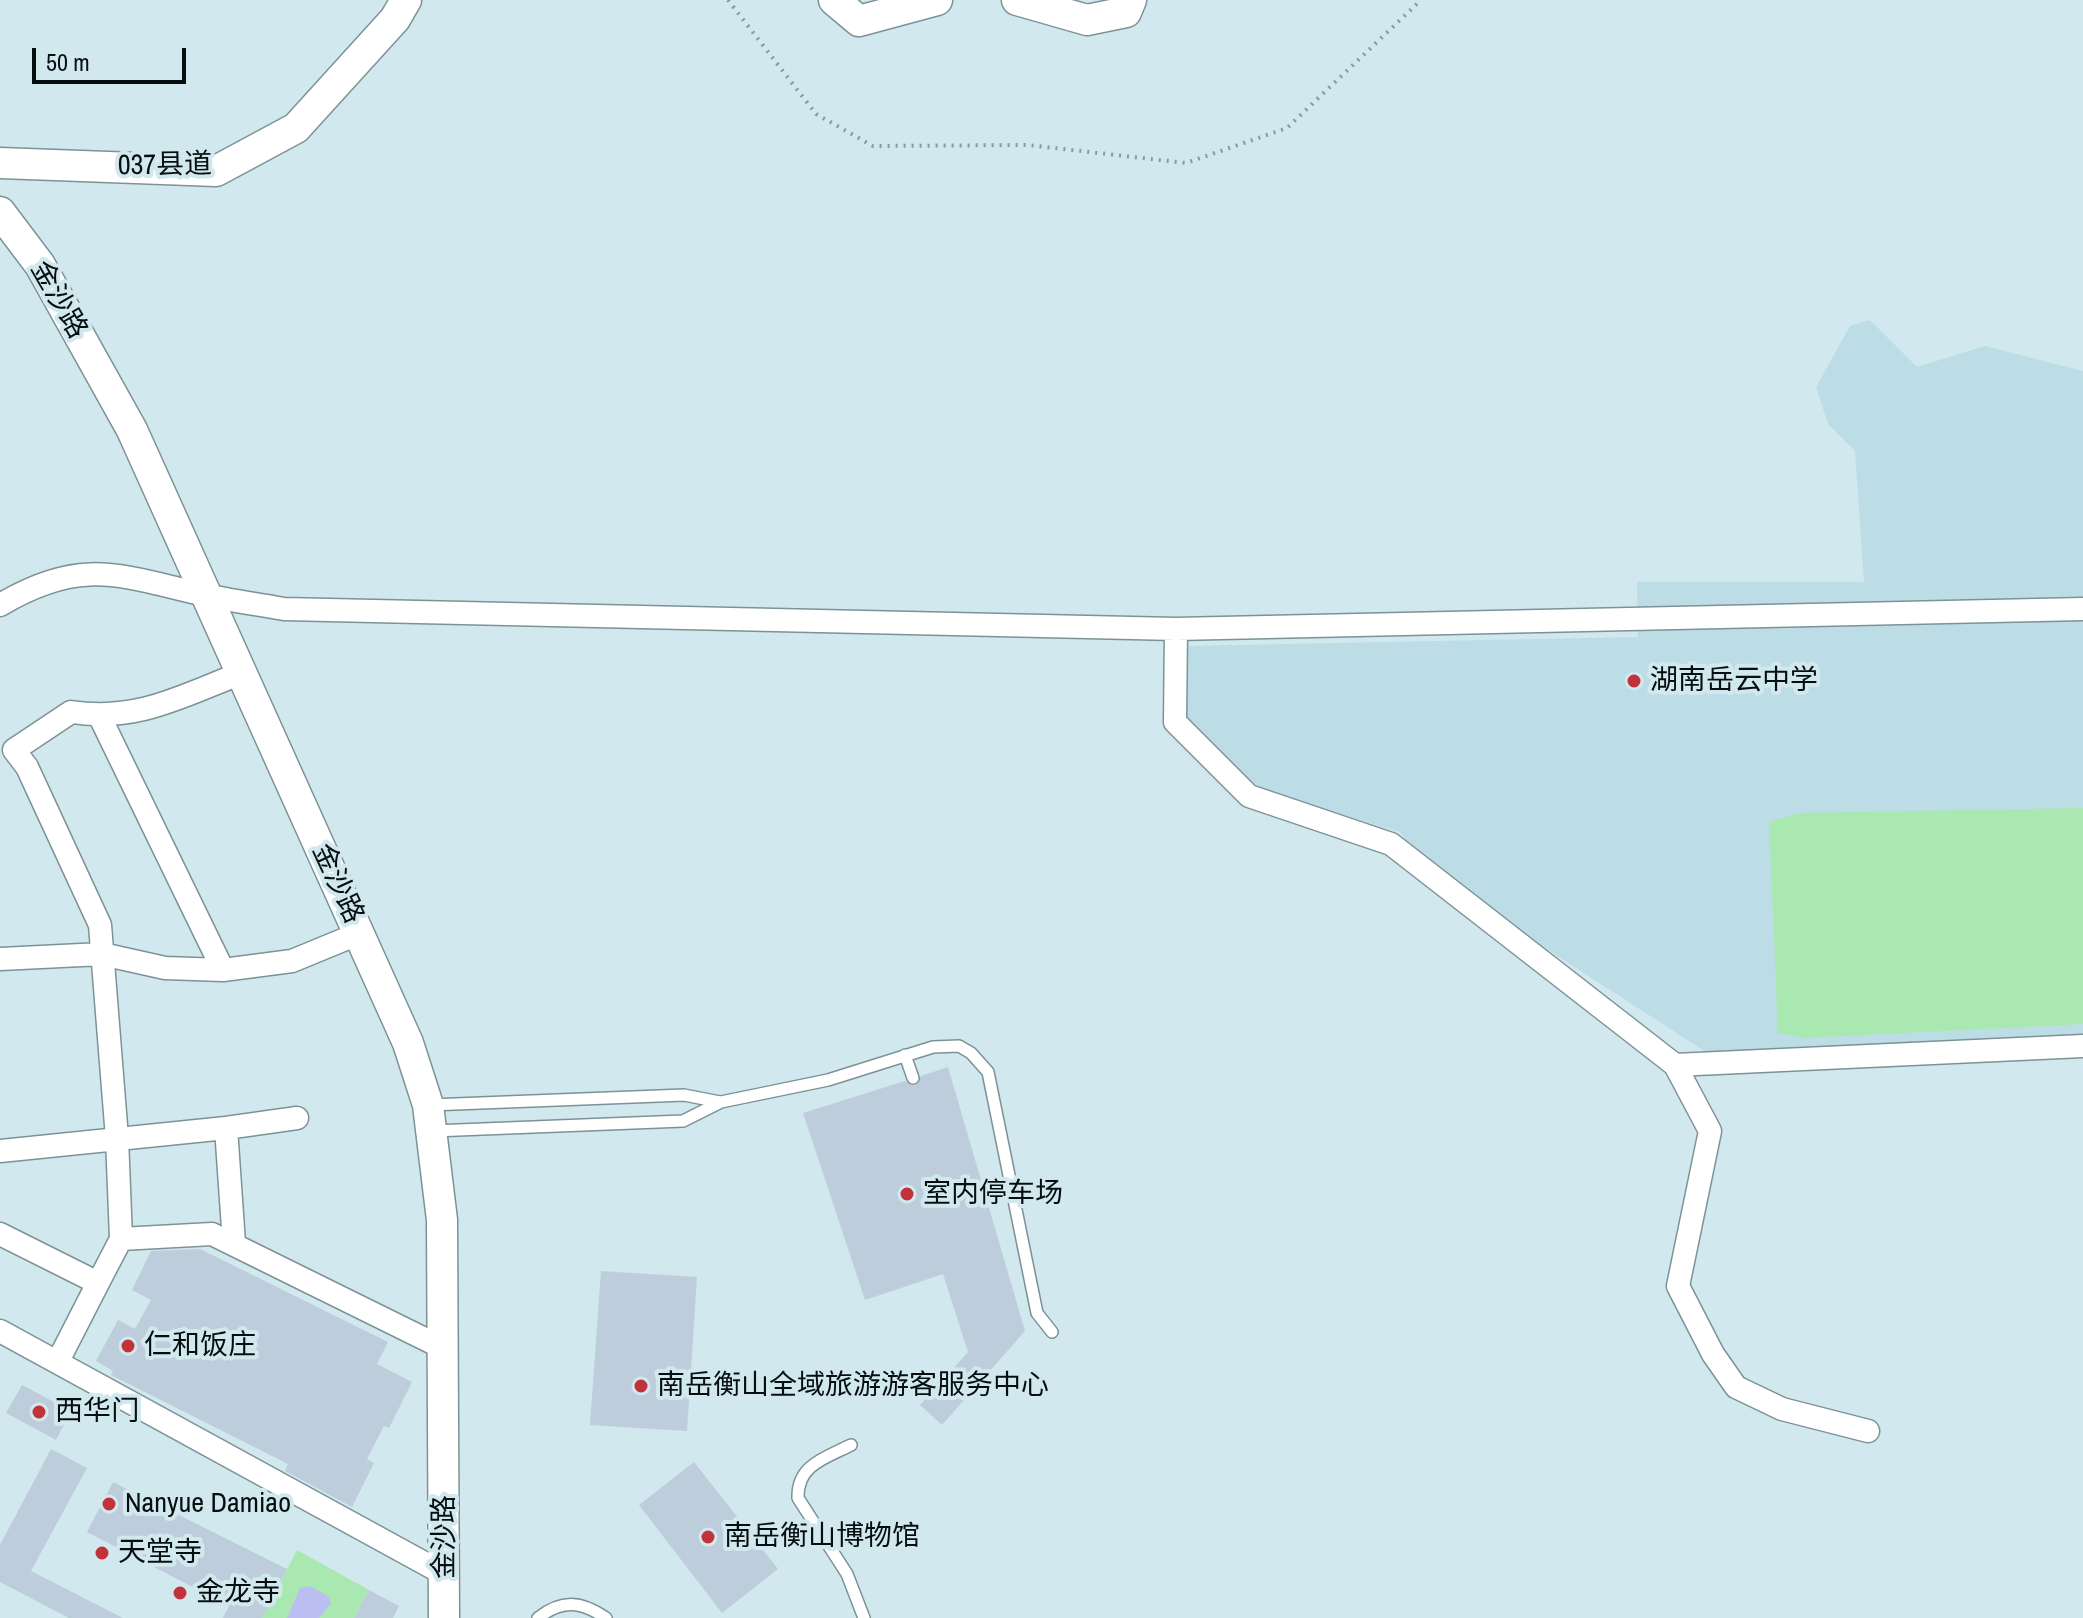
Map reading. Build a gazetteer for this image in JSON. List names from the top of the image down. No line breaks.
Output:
{"streets":{"main road":["037县道","金沙路"]},"places":["湖南岳云中学","室内停车场","仁和饭庄","南岳衡山全域旅游游客服务中心","西华门","Nanyue Damiao","南岳衡山博物馆","天堂寺","金龙寺"],"scale_bar":"50 m"}
